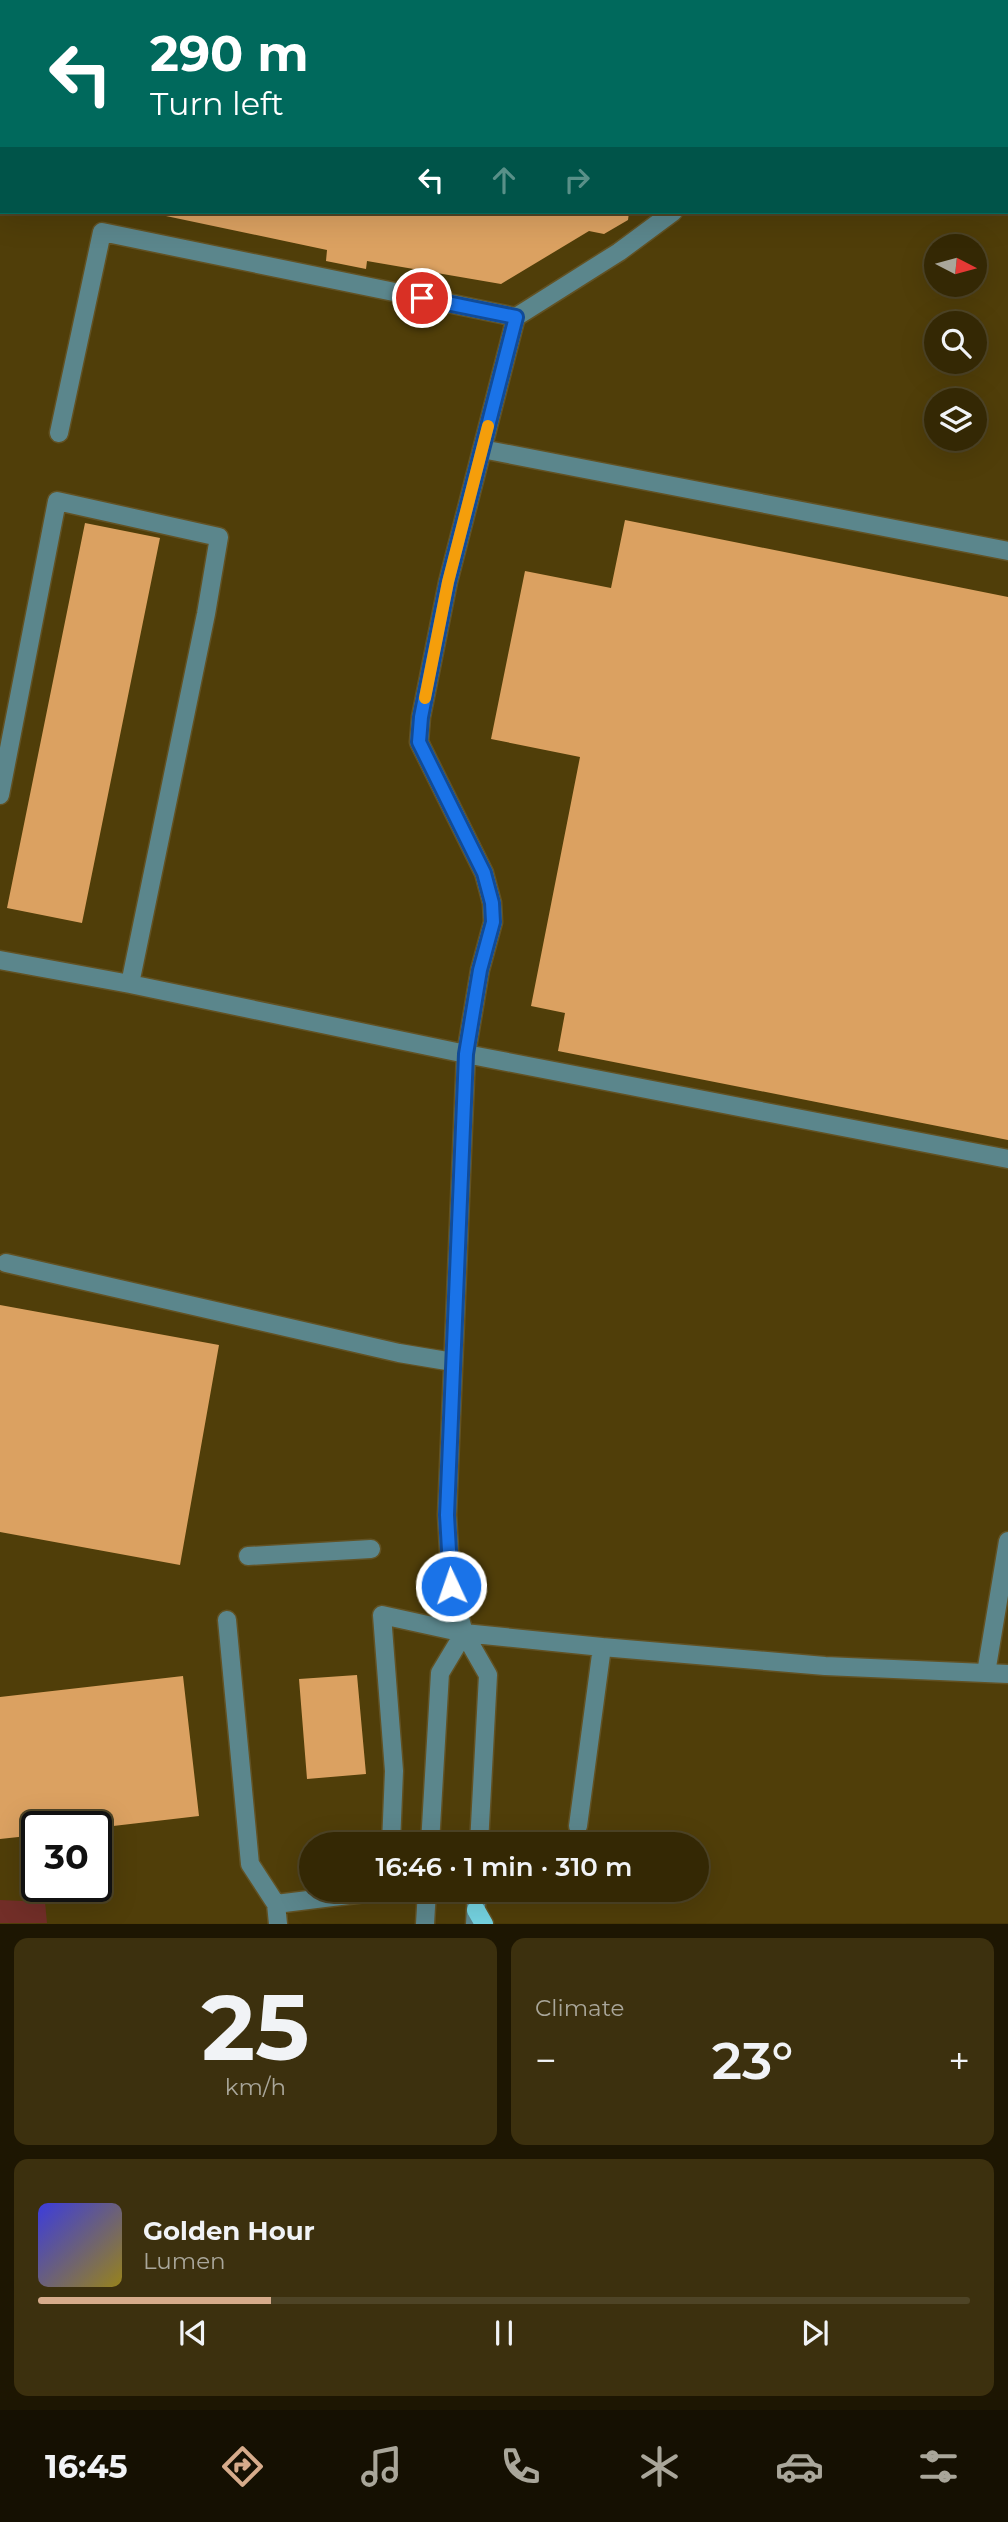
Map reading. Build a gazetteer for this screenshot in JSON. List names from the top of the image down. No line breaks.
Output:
{"north":"right","page":{"turn":["290 m","Turn left"],"limit":"30","trip":"16:46 · 1 min · 310 m","tile":[["25","km/h"],"Climate"],"heat":["−","23°","+"],"song":["Golden Hour","Lumen"],"tabs":"16:45"}}
